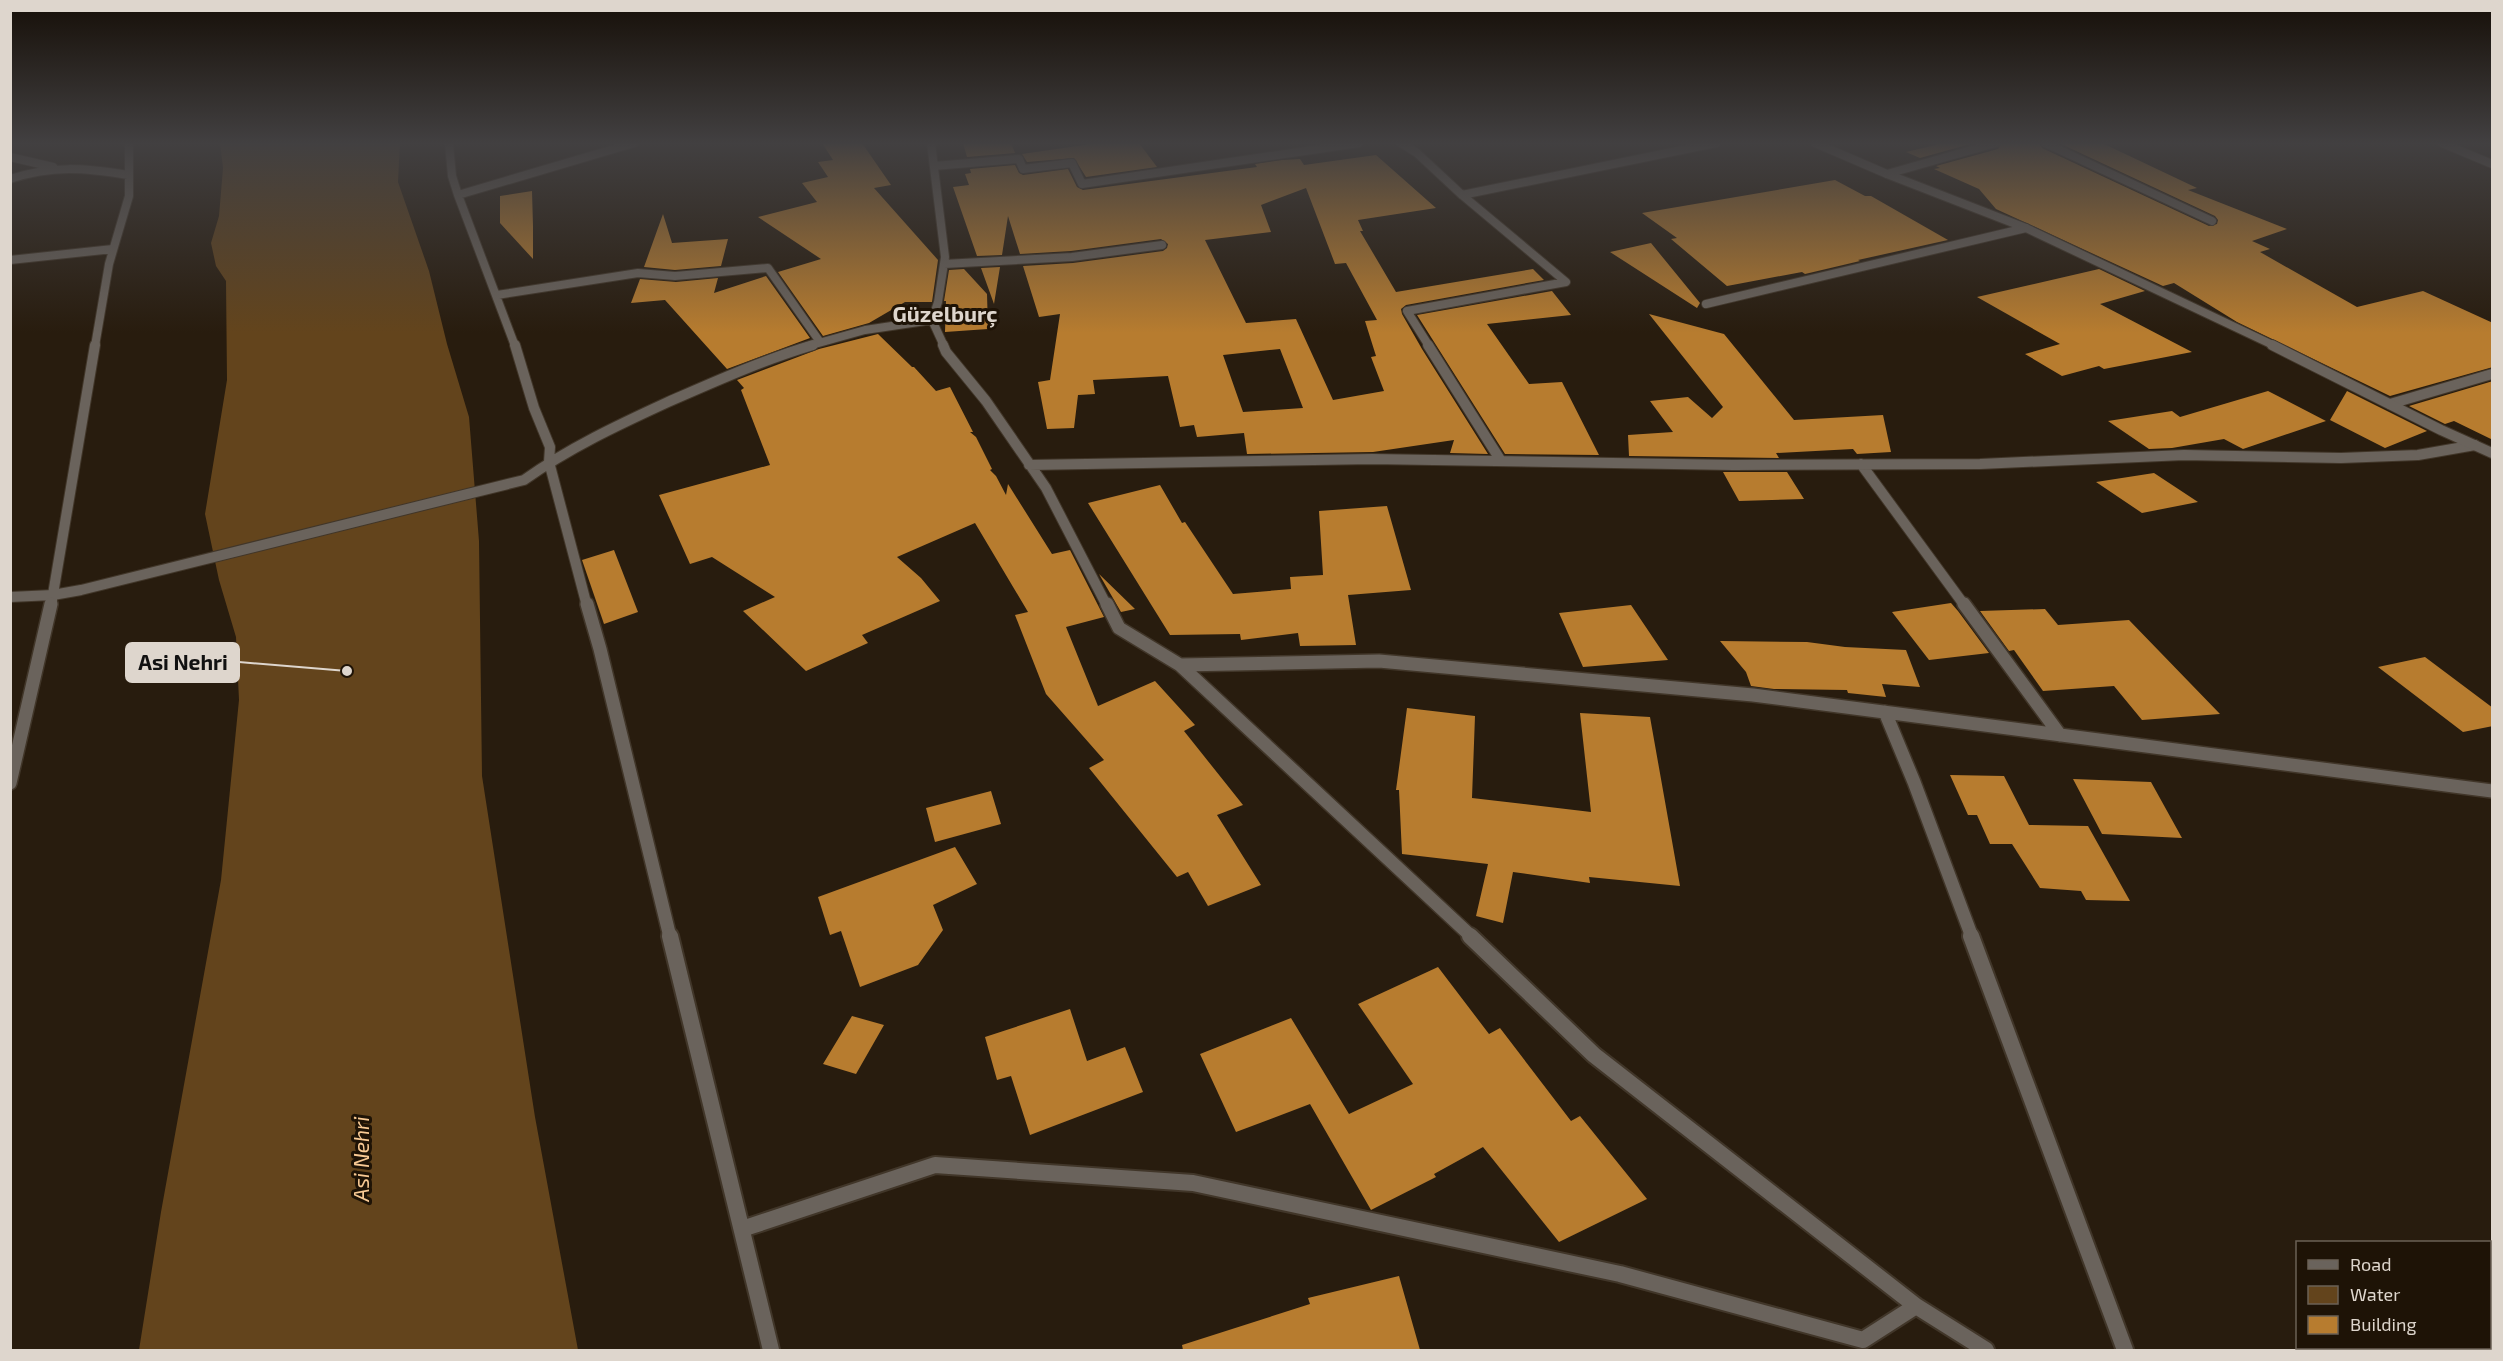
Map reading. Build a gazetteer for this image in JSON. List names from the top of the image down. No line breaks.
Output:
{"districts":["Güzelburç"],"water":["Asi Nehri"],"places":["Asi Nehri"],"legend":["Road","Water","Building"]}
